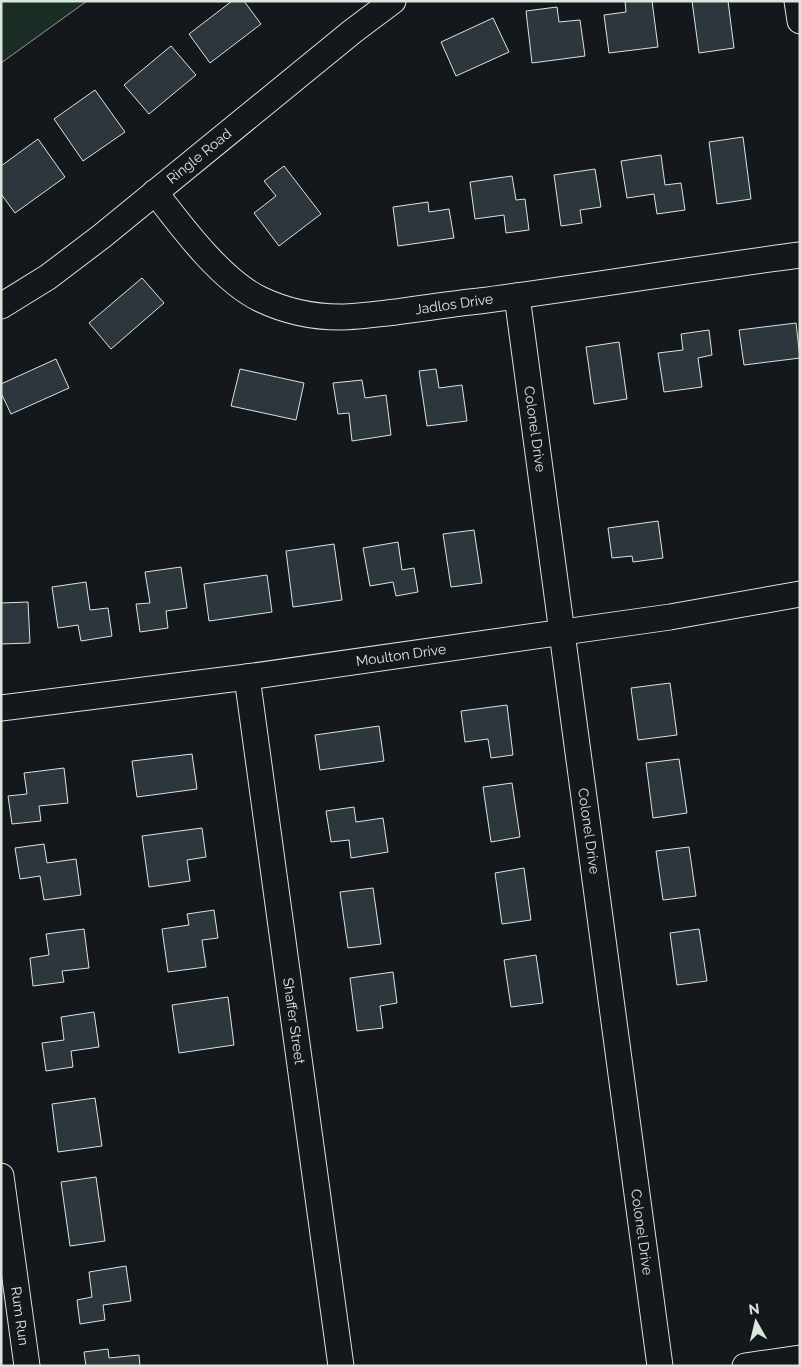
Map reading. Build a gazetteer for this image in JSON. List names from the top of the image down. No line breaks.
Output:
{"streets":{"street":["Ringle Road","Jadlos Drive","Colonel Drive","Moulton Drive","Shaffer Street","Rum Run"]},"crossings":[["Ringle Road","Jadlos Drive"],["Jadlos Drive","Colonel Drive"],["Colonel Drive","Moulton Drive"],["Moulton Drive","Shaffer Street"]],"north":"top"}
